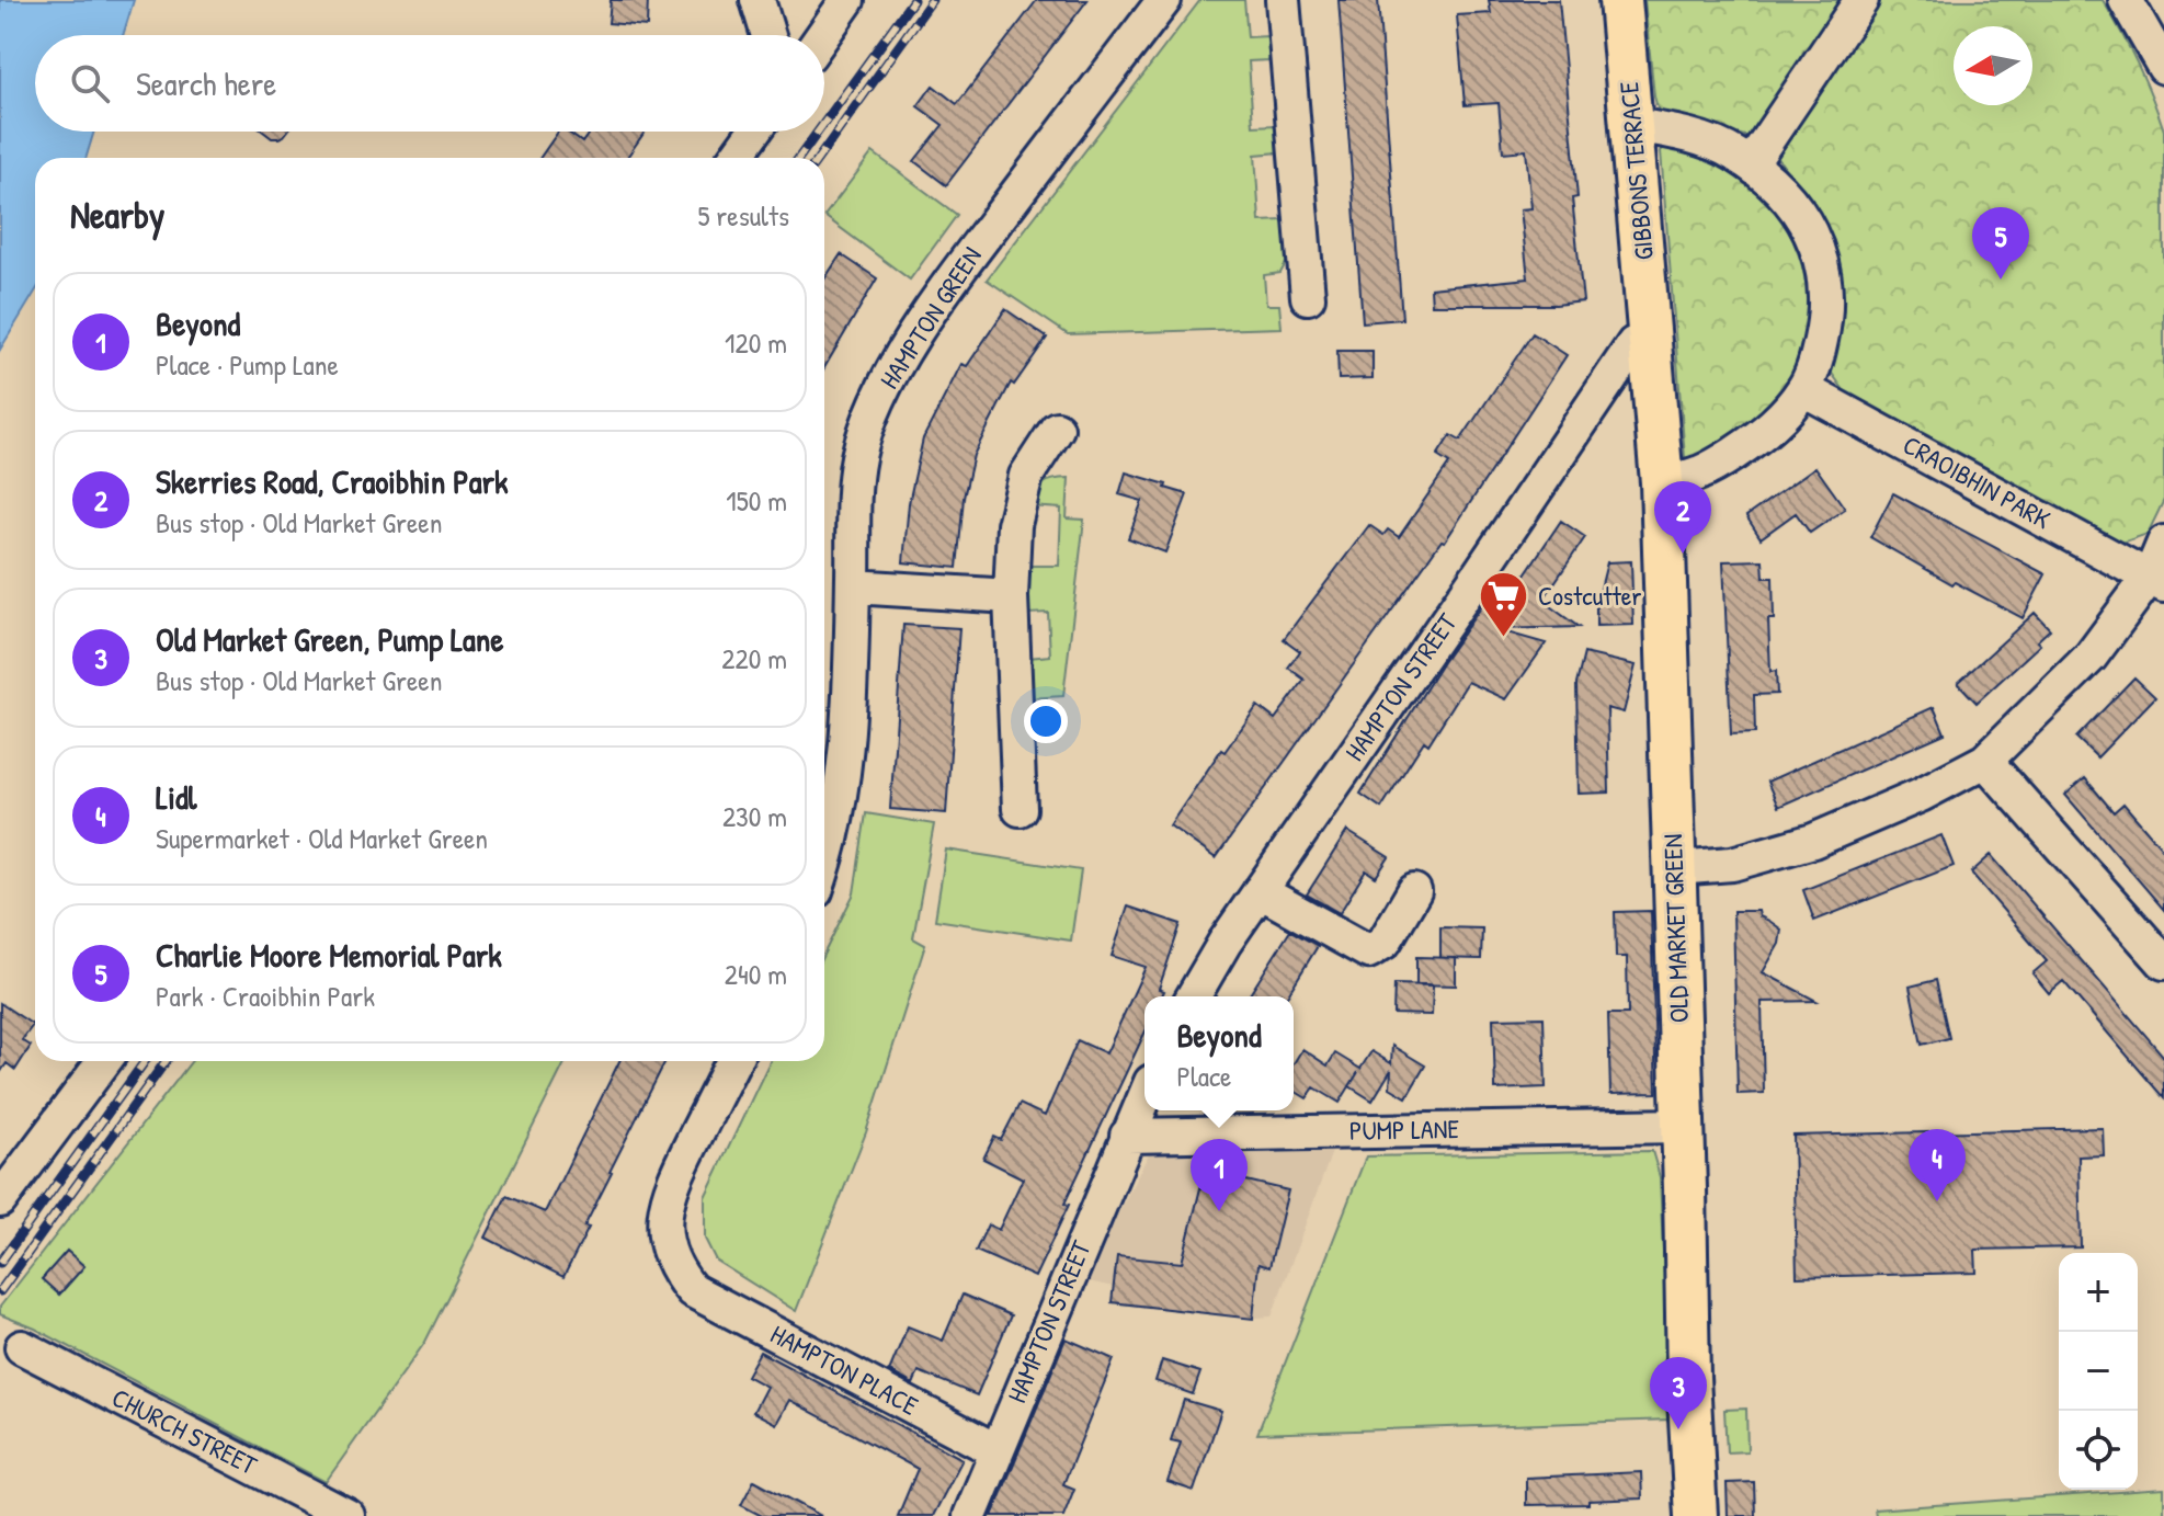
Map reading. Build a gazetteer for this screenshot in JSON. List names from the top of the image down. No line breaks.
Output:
{"streets":{"main road":["GIBBONS TERRACE","OLD MARKET GREEN"],"street":["HAMPTON GREEN","CRAOIBHIN PARK","HAMPTON STREET","PUMP LANE","HAMPTON PLACE","CHURCH STREET"]},"crossings":[["GIBBONS TERRACE","HAMPTON STREET"],["GIBBONS TERRACE","OLD MARKET GREEN"],["HAMPTON STREET","OLD MARKET GREEN"],["HAMPTON STREET","PUMP LANE"],["HAMPTON STREET","HAMPTON PLACE"],["OLD MARKET GREEN","PUMP LANE"]],"places":{"supermarket":["Costcutter"]},"north":"left","page":{"search":"Search here","heading":["Nearby","5 results"],"pins":["5","2","4","1","3"],"list":[{"mark":"1","name":"Beyond","note":"Place · Pump Lane","value":"120 m"},{"mark":"2","name":"Skerries Road, Craoibhin Park","note":"Bus stop · Old Market Green","value":"150 m"},{"mark":"3","name":"Old Market Green, Pump Lane","note":"Bus stop · Old Market Green","value":"220 m"},{"mark":"4","name":"Lidl","note":"Supermarket · Old Market Green","value":"230 m"},{"mark":"5","name":"Charlie Moore Memorial Park","note":"Park · Craoibhin Park","value":"240 m"}],"popup":["Beyond","Place"],"map_buttons":["+","−"]}}
